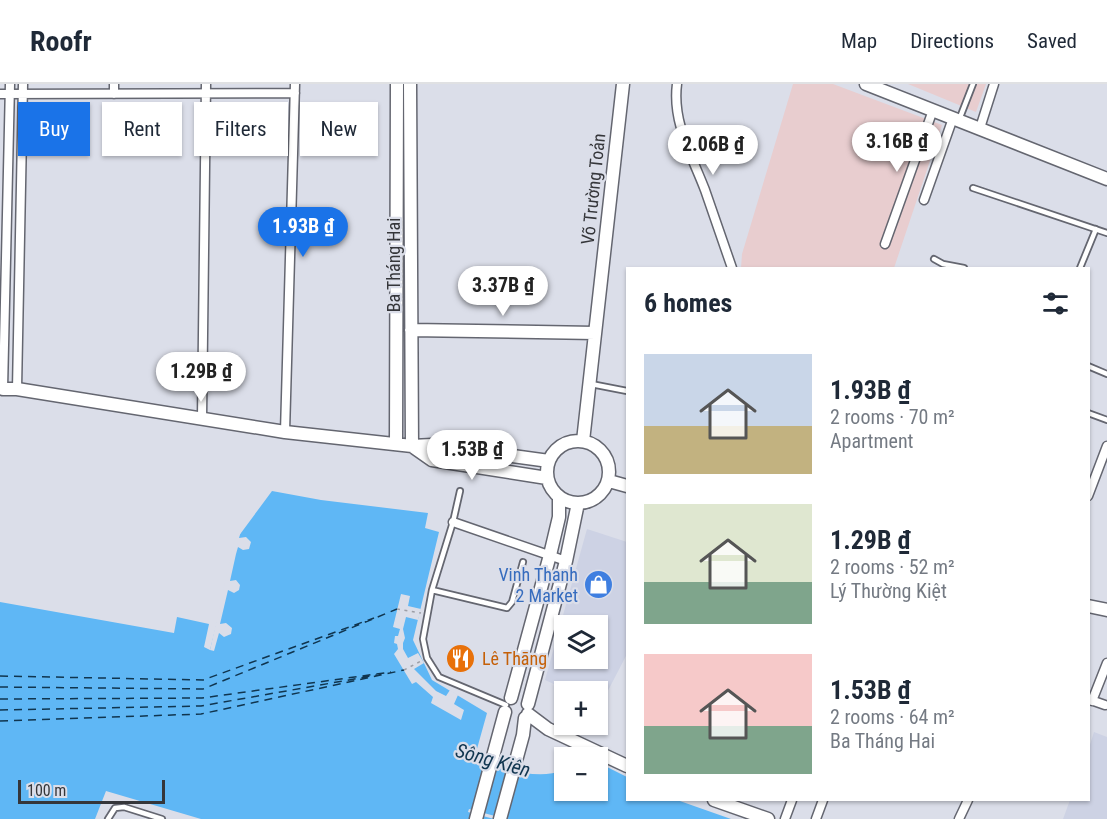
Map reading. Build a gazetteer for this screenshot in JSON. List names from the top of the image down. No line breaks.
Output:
{"streets":{"street":["Võ Trường Toản","Ba Tháng Hai"]},"water":["Sông Kiên"],"places":{"shop":["Vinh Thanh 2 Market"],"restaurant":["Lê Thāng"]},"scale_bar":"100 m","page":{"header":"Roofr","nav":["Map","Directions","Saved"],"chip":["Buy","Rent","Filters","New"],"price":["3.16B ₫","2.06B ₫","1.93B ₫","3.37B ₫","1.29B ₫","1.53B ₫"],"heading":"6 homes","list":[{"name":"1.93B ₫","note":"2 rooms · 70 m² · Apartment"},{"name":"1.29B ₫","note":"2 rooms · 52 m² · Lý Thường Kiệt"},{"name":"1.53B ₫","note":"2 rooms · 64 m² · Ba Tháng Hai"}],"map_buttons":["+","−"],"scale":"100 m"}}
